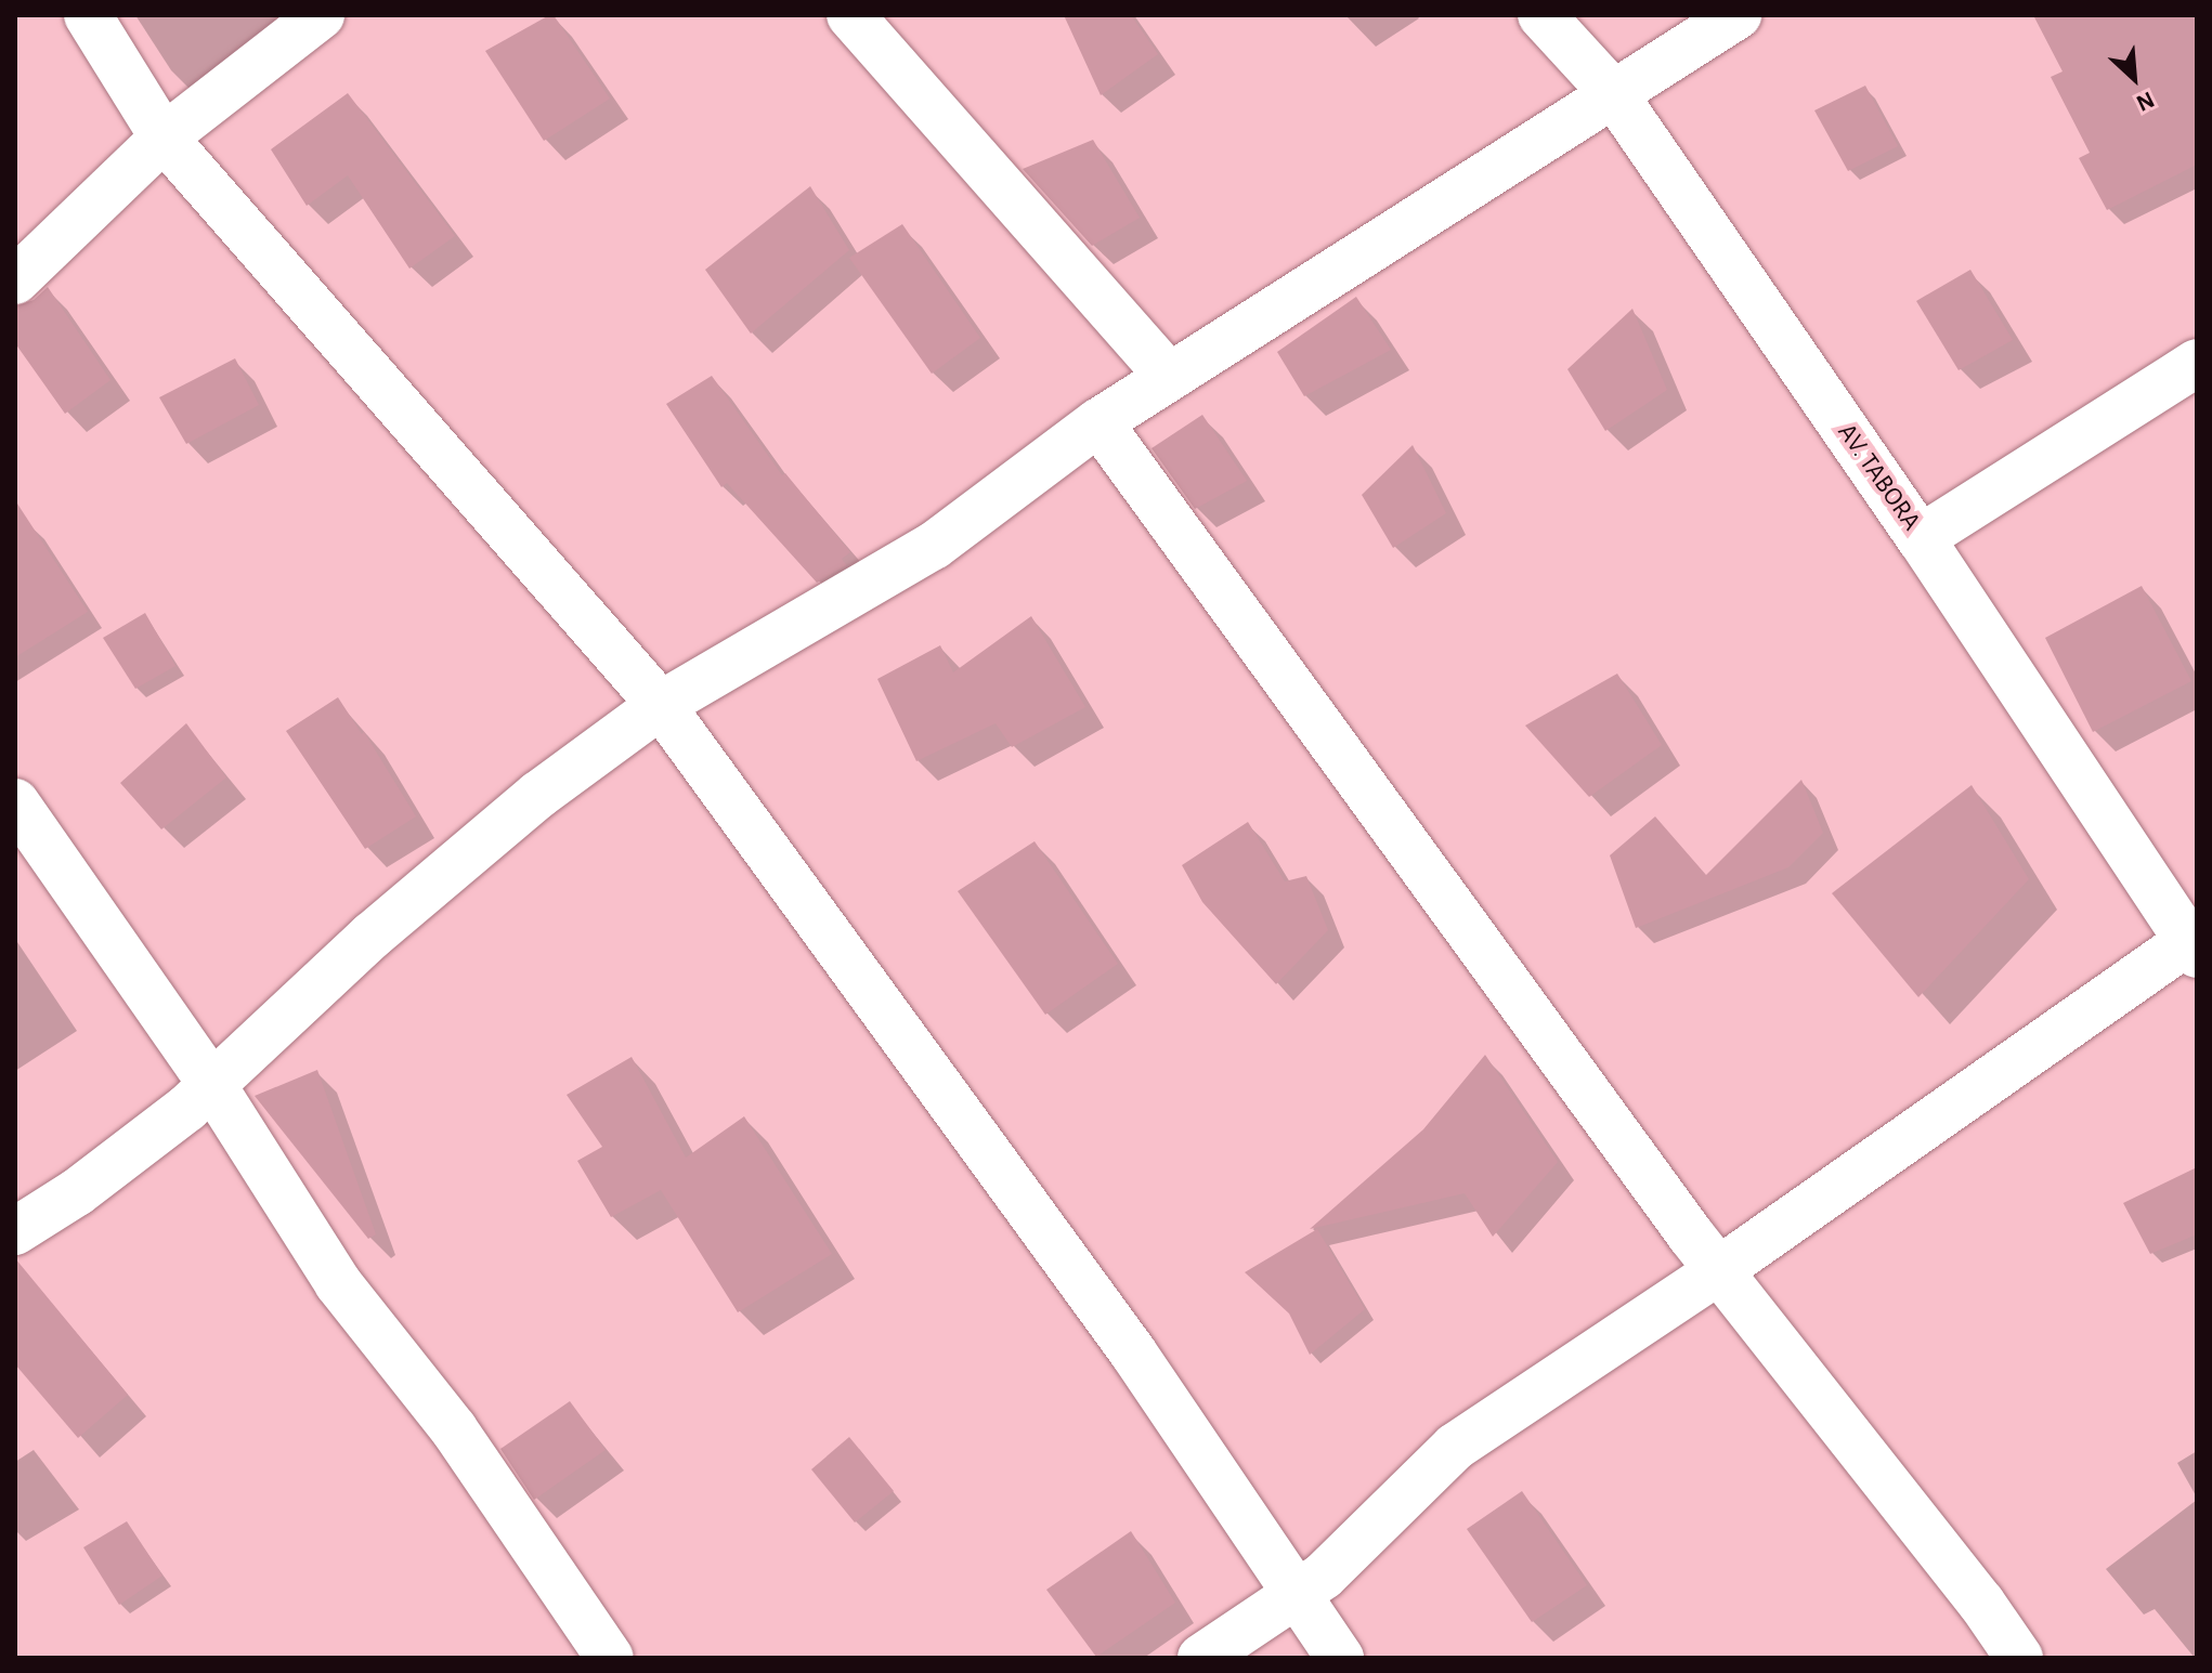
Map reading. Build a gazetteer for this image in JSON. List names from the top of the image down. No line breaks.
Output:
{"streets":{"street":["AV. TABORA"]},"north":"bottom right"}
